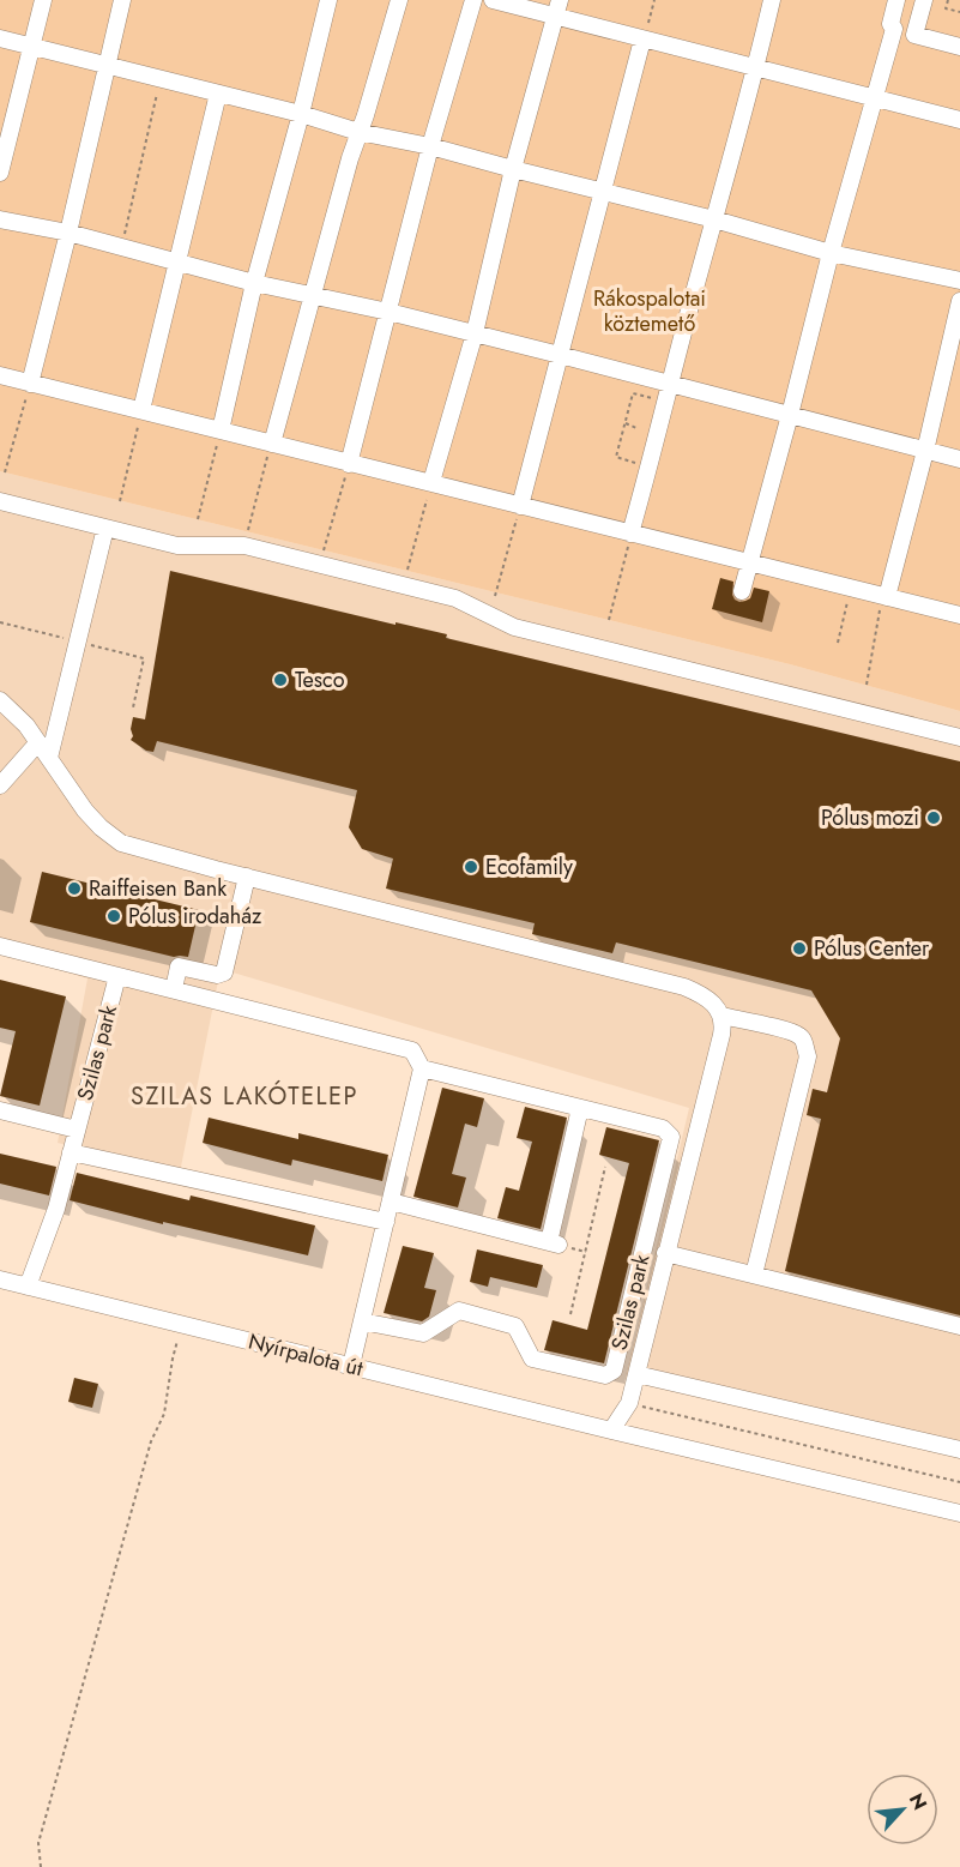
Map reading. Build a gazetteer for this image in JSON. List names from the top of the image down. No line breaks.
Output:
{"streets":{"street":["Szilas park","Nyírpalota út"]},"crossings":[["Szilas park","Nyírpalota út"]],"districts":["SZILAS LAKÓTELEP"],"parks":["Rákospalotai köztemető"],"places":["Tesco","Pólus mozi","Ecofamily","Raiffeisen Bank","Pólus irodaház","Pólus Center"],"north":"top right"}
